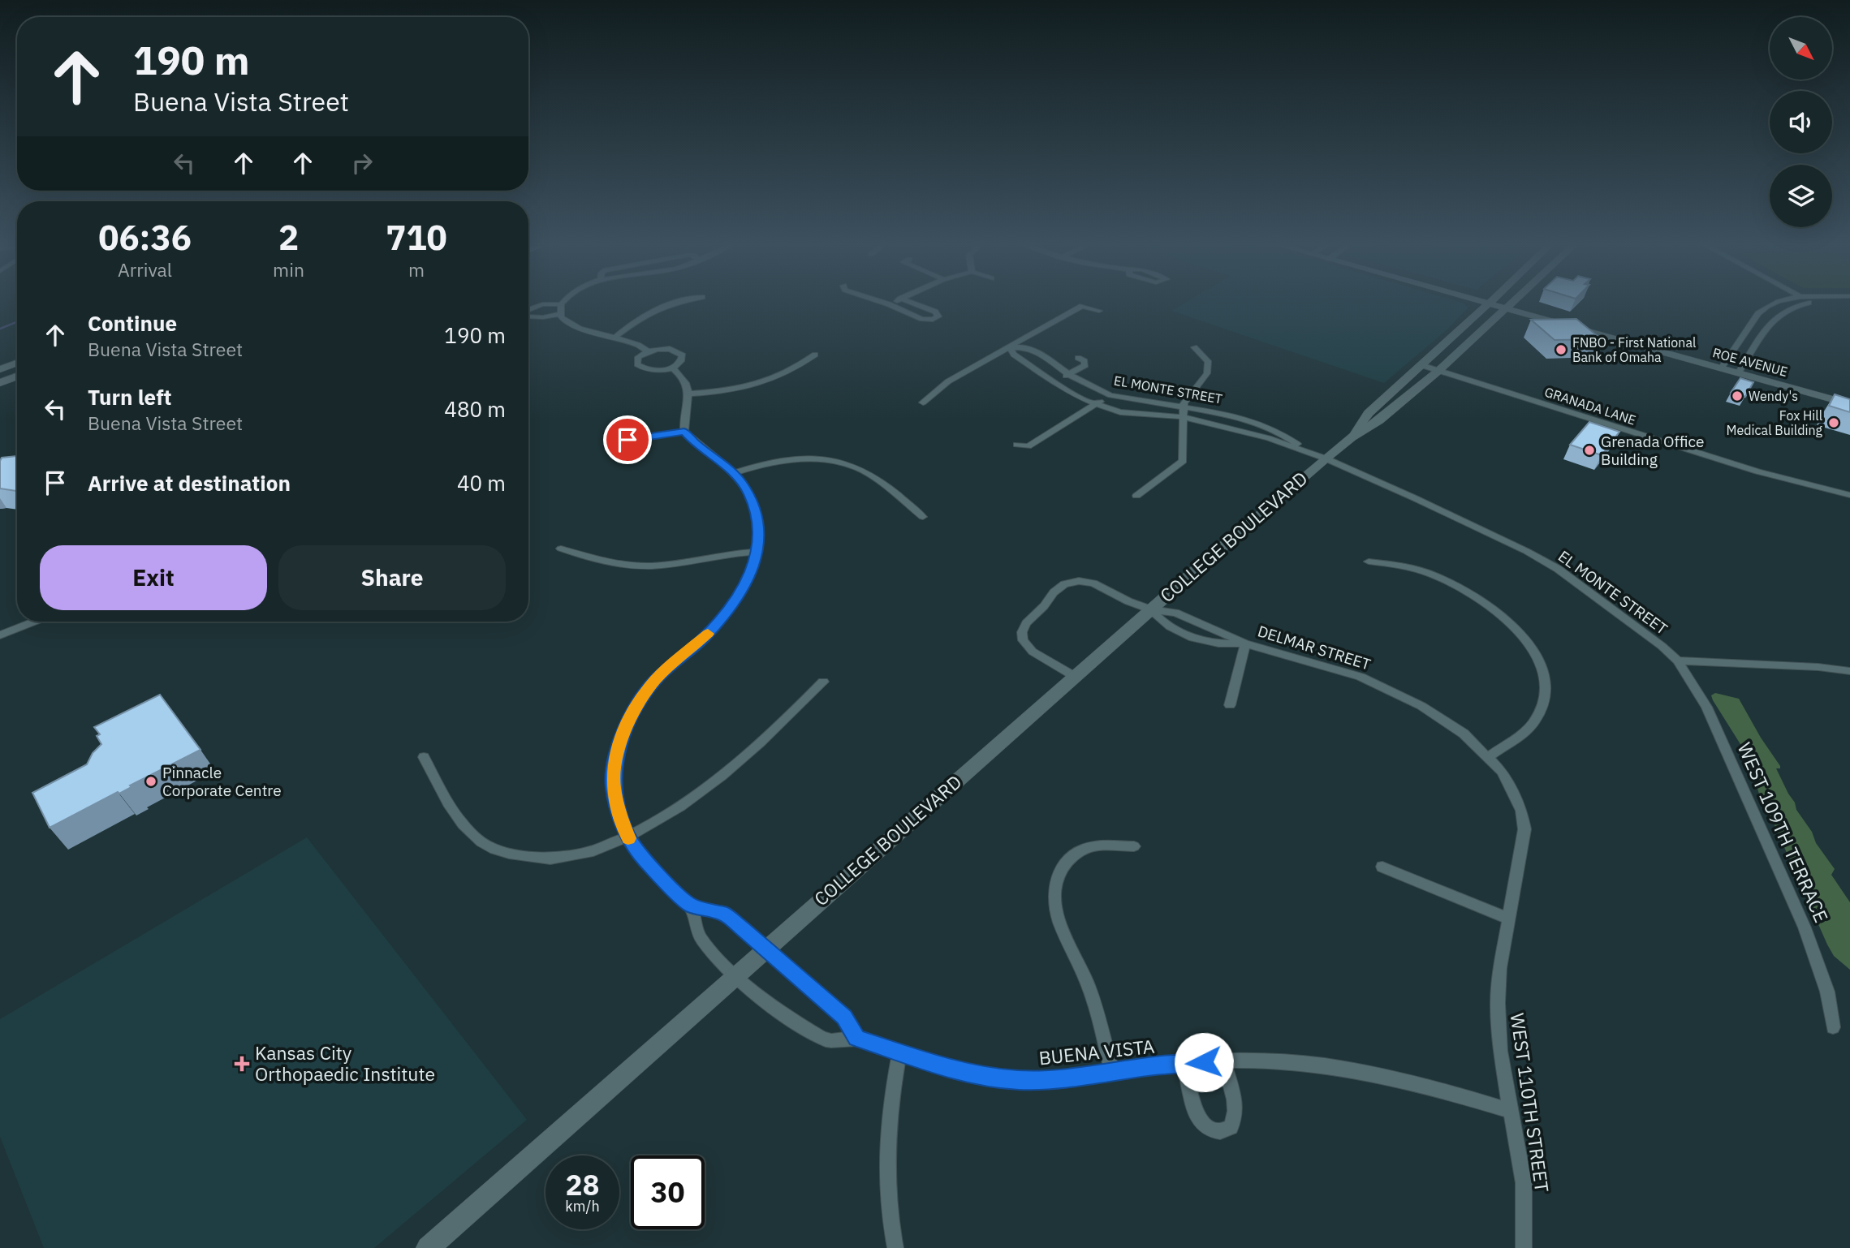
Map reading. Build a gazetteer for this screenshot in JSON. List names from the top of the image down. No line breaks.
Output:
{"streets":{"main road":["ROE AVENUE","COLLEGE BOULEVARD"],"street":["EL MONTE STREET","GRANADA LANE","DELMAR STREET","WEST 109TH TERRACE","BUENA VISTA","WEST 110TH STREET"]},"crossings":[["ROE AVENUE","COLLEGE BOULEVARD"],["EL MONTE STREET","COLLEGE BOULEVARD"],["EL MONTE STREET","WEST 109TH TERRACE"],["GRANADA LANE","COLLEGE BOULEVARD"],["COLLEGE BOULEVARD","DELMAR STREET"],["COLLEGE BOULEVARD","BUENA VISTA"],["DELMAR STREET","WEST 110TH STREET"],["BUENA VISTA","WEST 110TH STREET"]],"places":{"other":["FNBO - First National Bank of Omaha","Wendy's","Fox Hill Medical Building","Grenada Office Building","Pinnacle Corporate Centre"],"health":["Kansas City Orthopaedic Institute"]},"north":"bottom right","page":{"turn":["190 m","Buena Vista Street"],"eta":["06:36","Arrival","2","min","710","m"],"list":[{"name":"Continue","note":"Buena Vista Street","value":"190 m"},{"name":"Turn left","note":"Buena Vista Street","value":"480 m"},{"name":"Arrive at destination","value":"40 m"}],"buttons":["Exit","Share"],"speed":"28 km/h","limit":"30"}}
